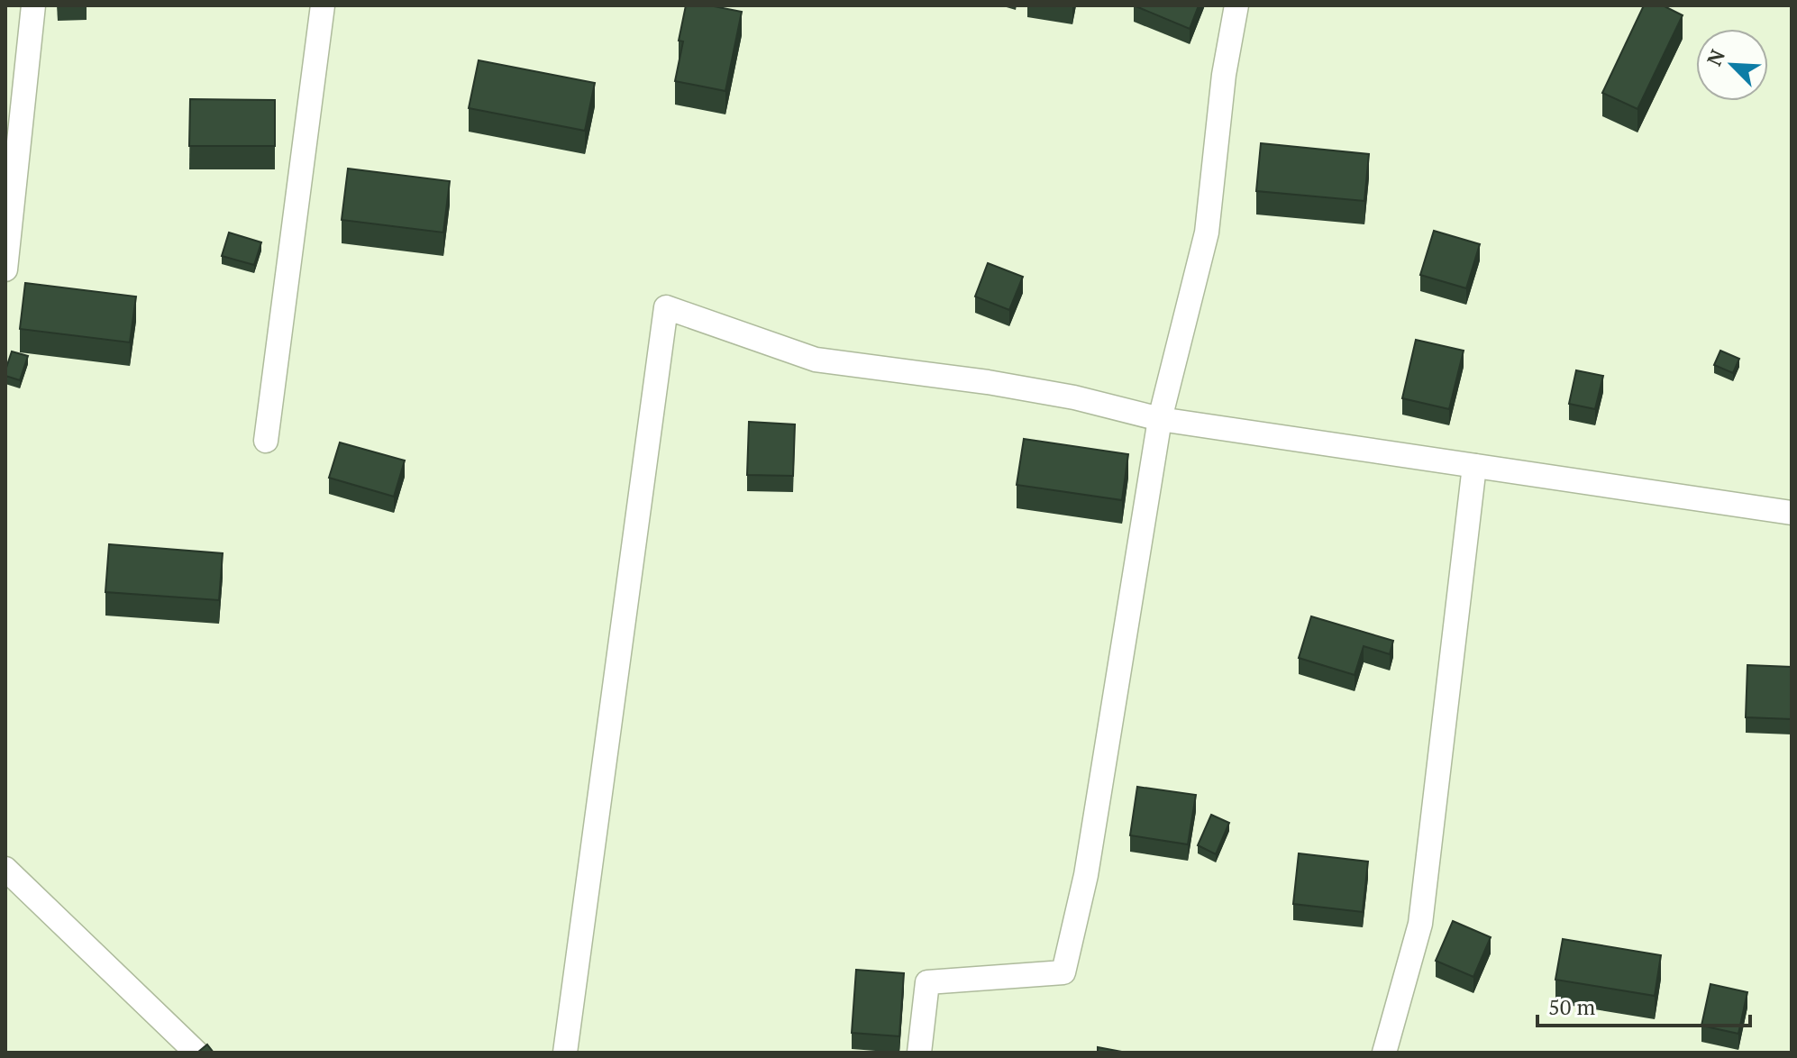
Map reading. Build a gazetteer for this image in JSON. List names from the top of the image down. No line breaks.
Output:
{"scale_bar":"50 m","north":"top left"}
